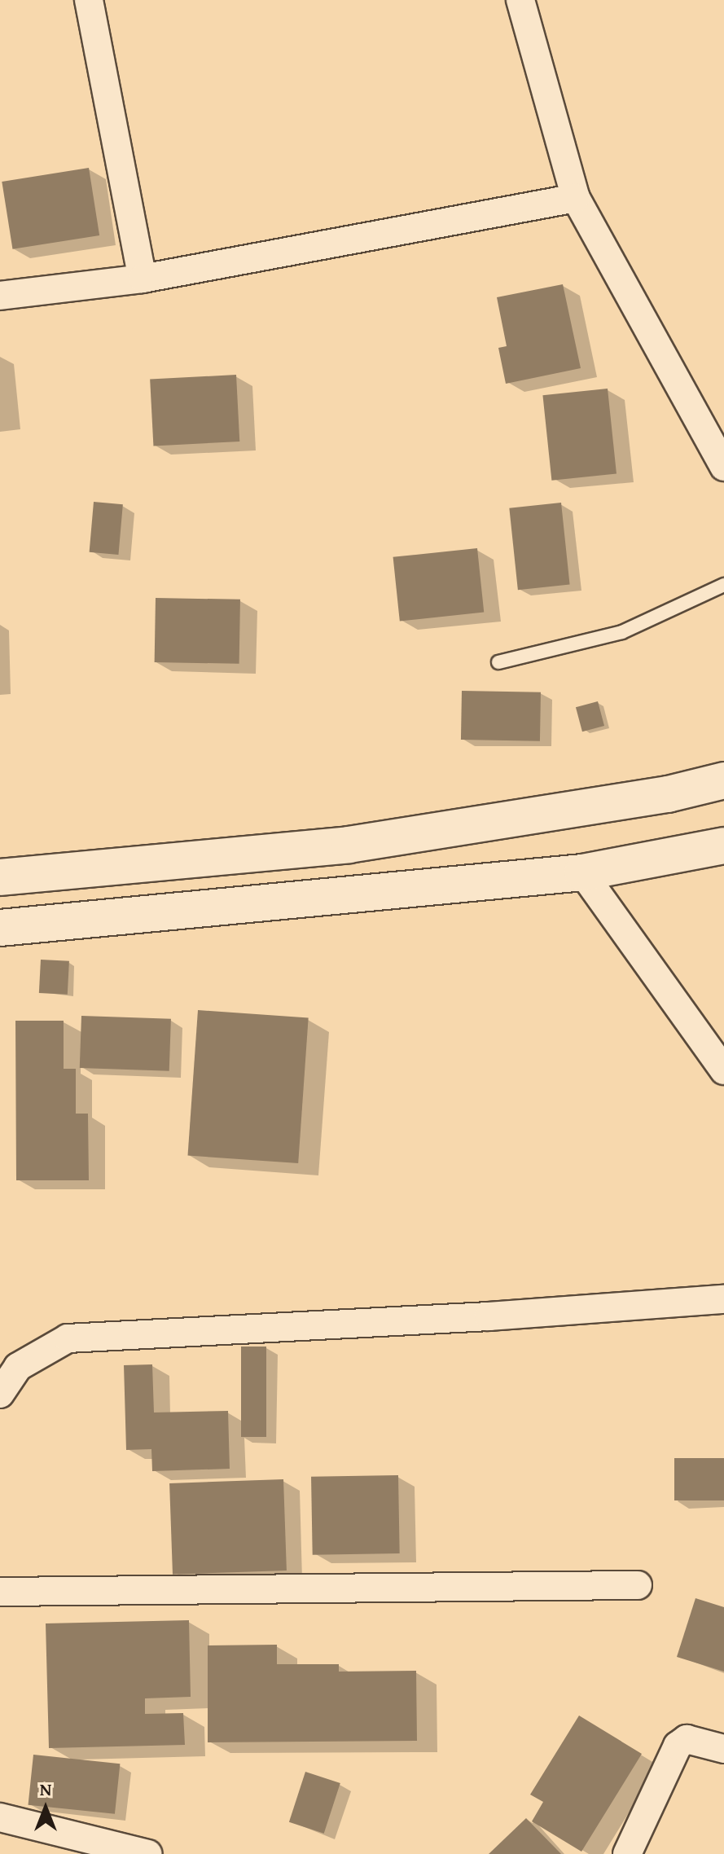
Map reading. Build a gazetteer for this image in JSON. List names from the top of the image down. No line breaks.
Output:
{"north":"top"}
